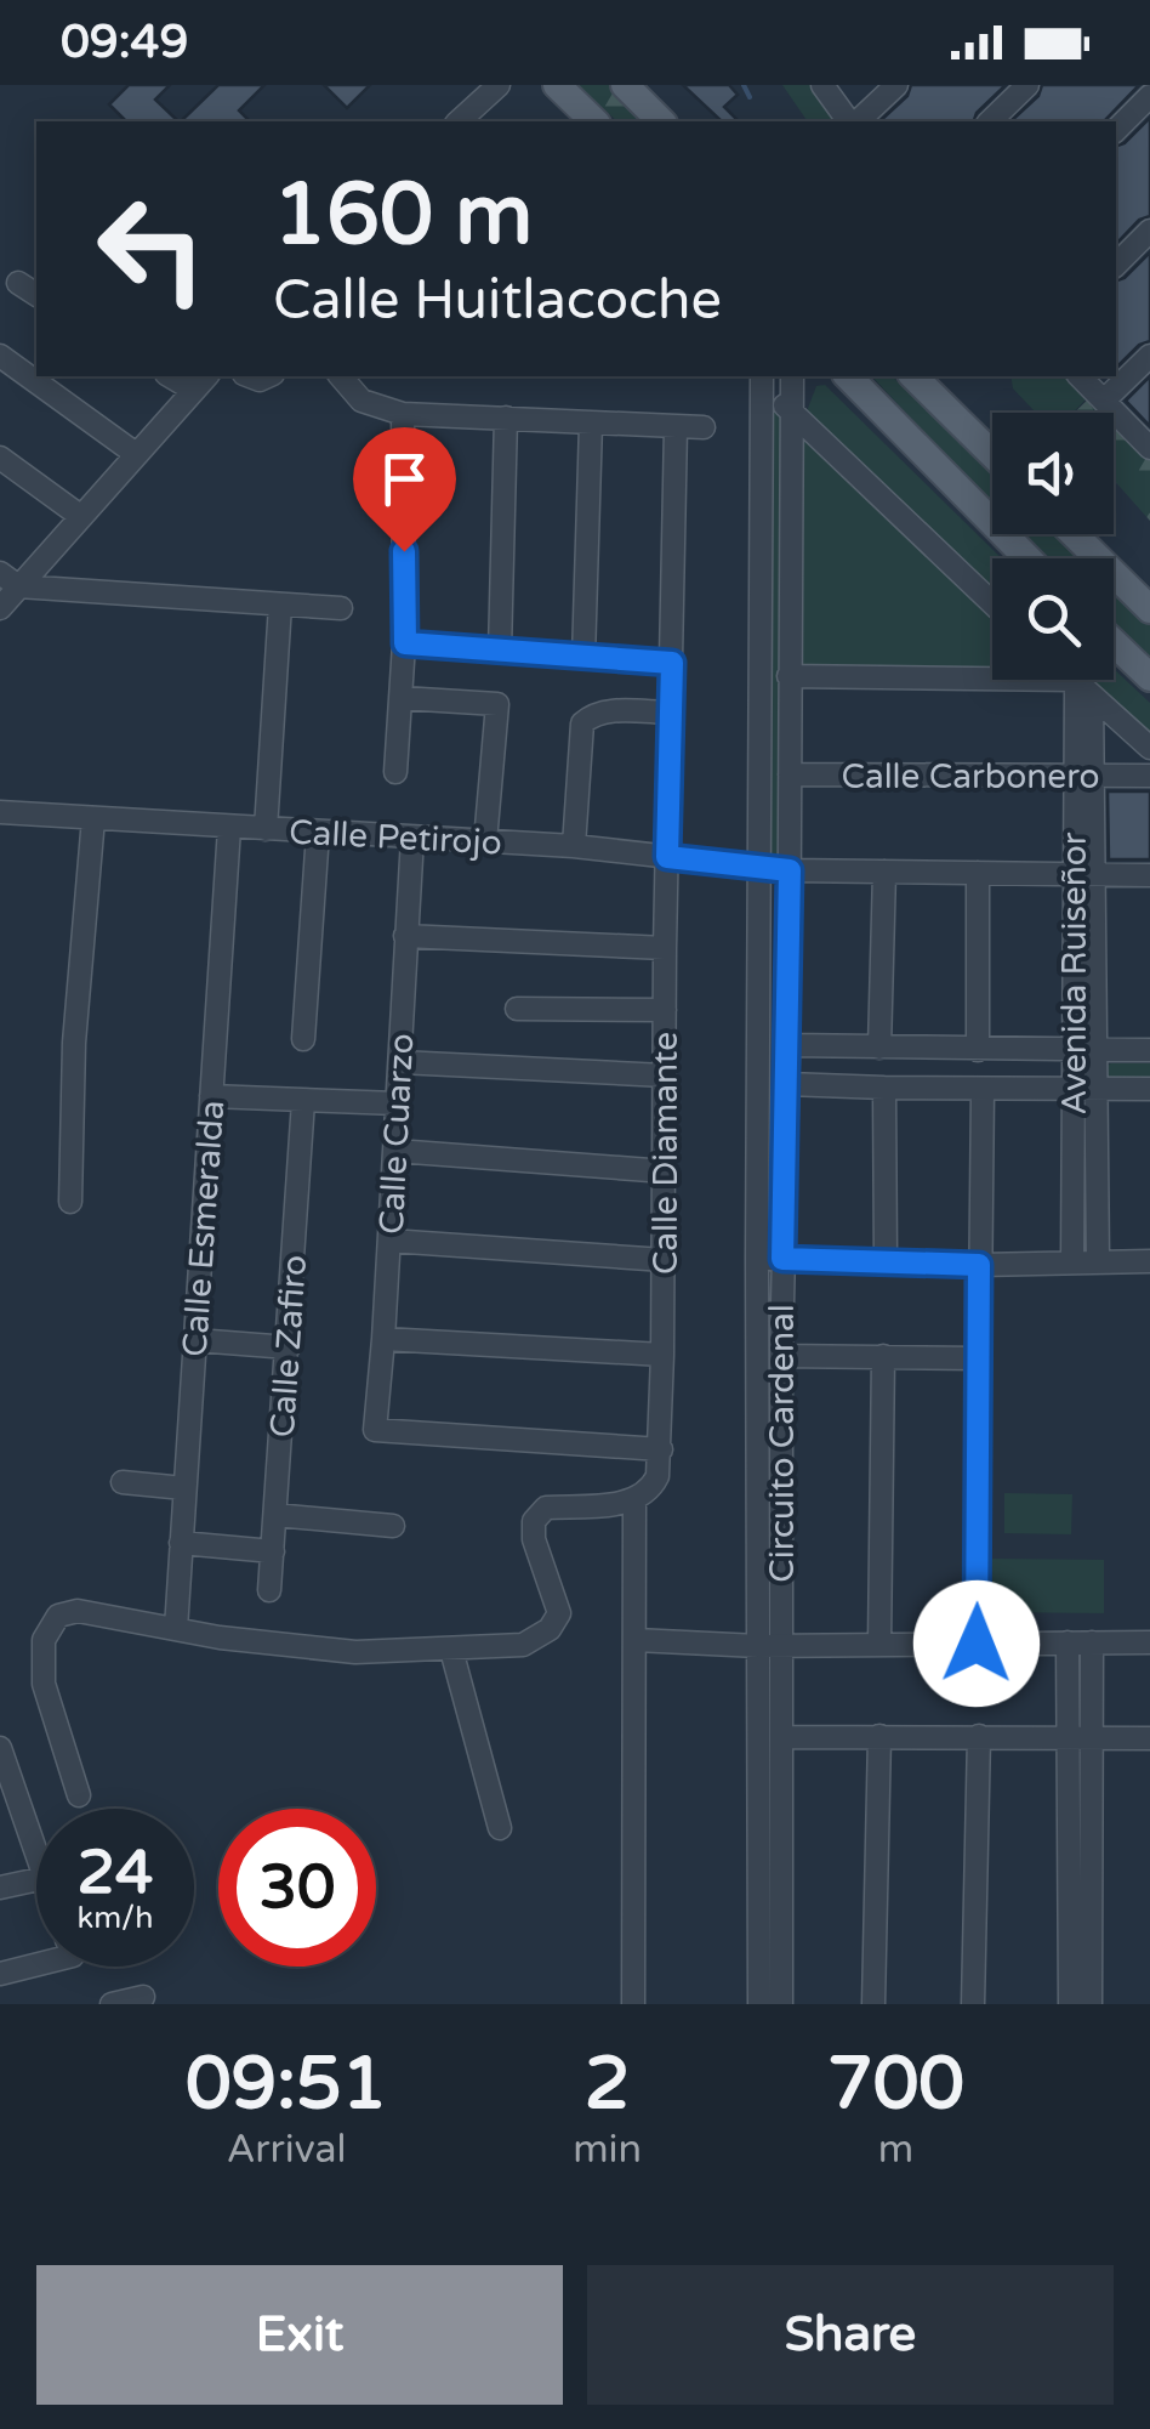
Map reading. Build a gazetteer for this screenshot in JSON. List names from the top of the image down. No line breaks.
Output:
{"streets":{"street":["Calle Carbonero","Calle Petirojo","Avenida Ruiseñor","Calle Cuarzo","Calle Diamante","Calle Esmeralda","Calle Zafiro","Circuito Cardenal"]},"crossings":[["Calle Carbonero","Avenida Ruiseñor"],["Calle Carbonero","Circuito Cardenal"],["Calle Petirojo","Avenida Ruiseñor"],["Calle Petirojo","Calle Cuarzo"],["Calle Petirojo","Calle Diamante"],["Calle Petirojo","Calle Esmeralda"],["Calle Petirojo","Circuito Cardenal"],["Calle Cuarzo","Calle Diamante"]],"page":{"status":"09:49","turn":["160 m","Calle Huitlacoche"],"speed":"24 km/h","limit":"30","eta":["09:51","Arrival","2","min","700","m"],"buttons":["Exit","Share"]}}
